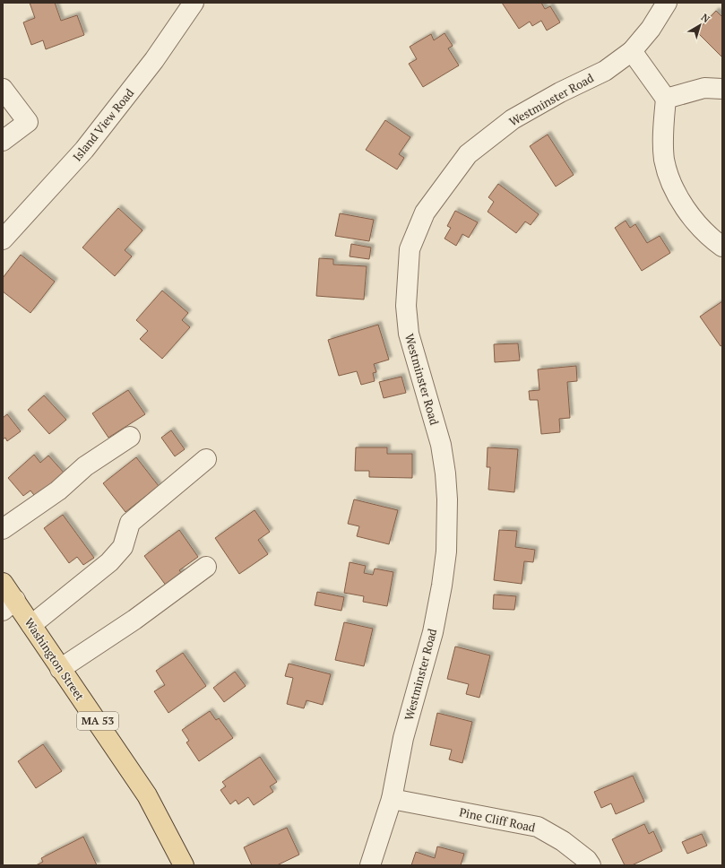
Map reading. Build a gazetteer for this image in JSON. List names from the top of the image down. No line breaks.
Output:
{"streets":{"main road":["Washington Street","MA 53"],"street":["Westminster Road","Island View Road","Pine Cliff Road"]},"crossings":[["Westminster Road","Pine Cliff Road"]],"north":"top right"}
